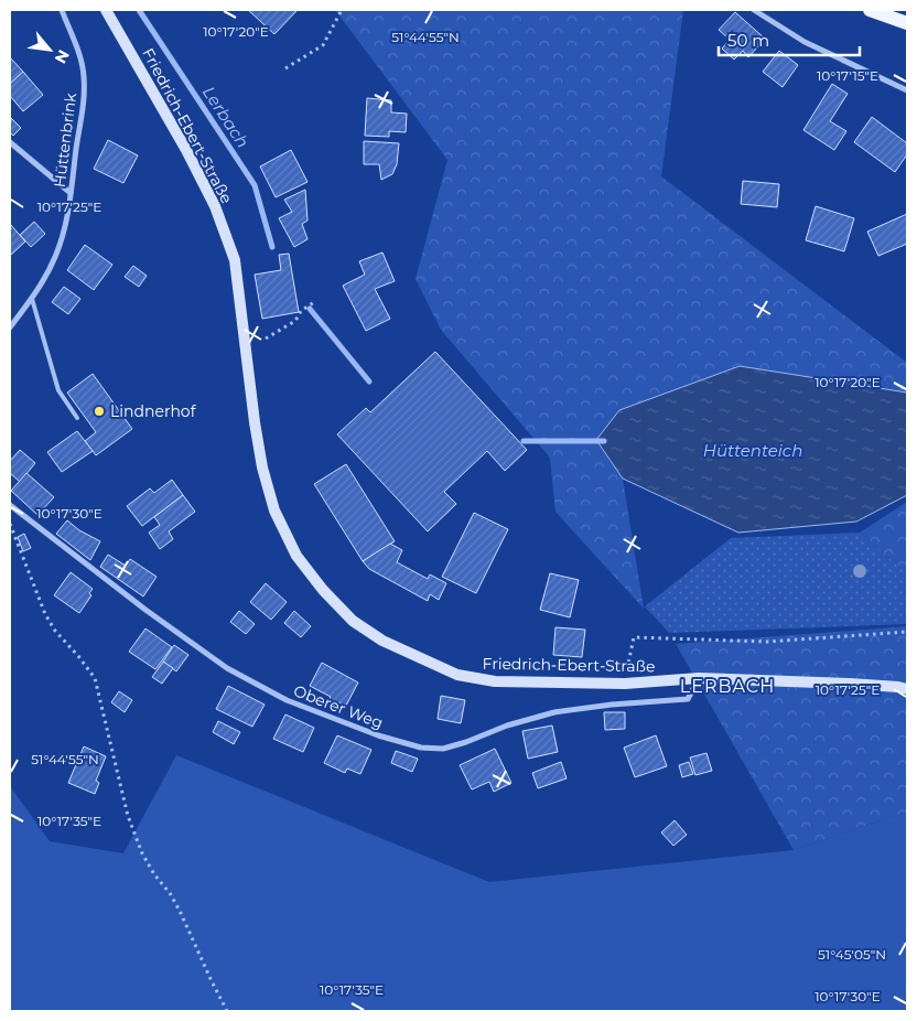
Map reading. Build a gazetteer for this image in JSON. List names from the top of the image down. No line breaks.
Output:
{"streets":{"street":["Friedrich-Ebert-Straße","Hüttenbrink","Oberer Weg"]},"crossings":[["Friedrich-Ebert-Straße","Oberer Weg"]],"districts":["LERBACH"],"water":["Lerbach","Hüttenteich"],"places":["Lindnerhof"],"scale_bar":"50 m","north":"bottom right","coordinates":["10°17'20\"E","51°44'55\"N","10°17'15\"E","10°17'25\"E","10°17'30\"E","10°17'35\"E","51°45'05\"N"]}
